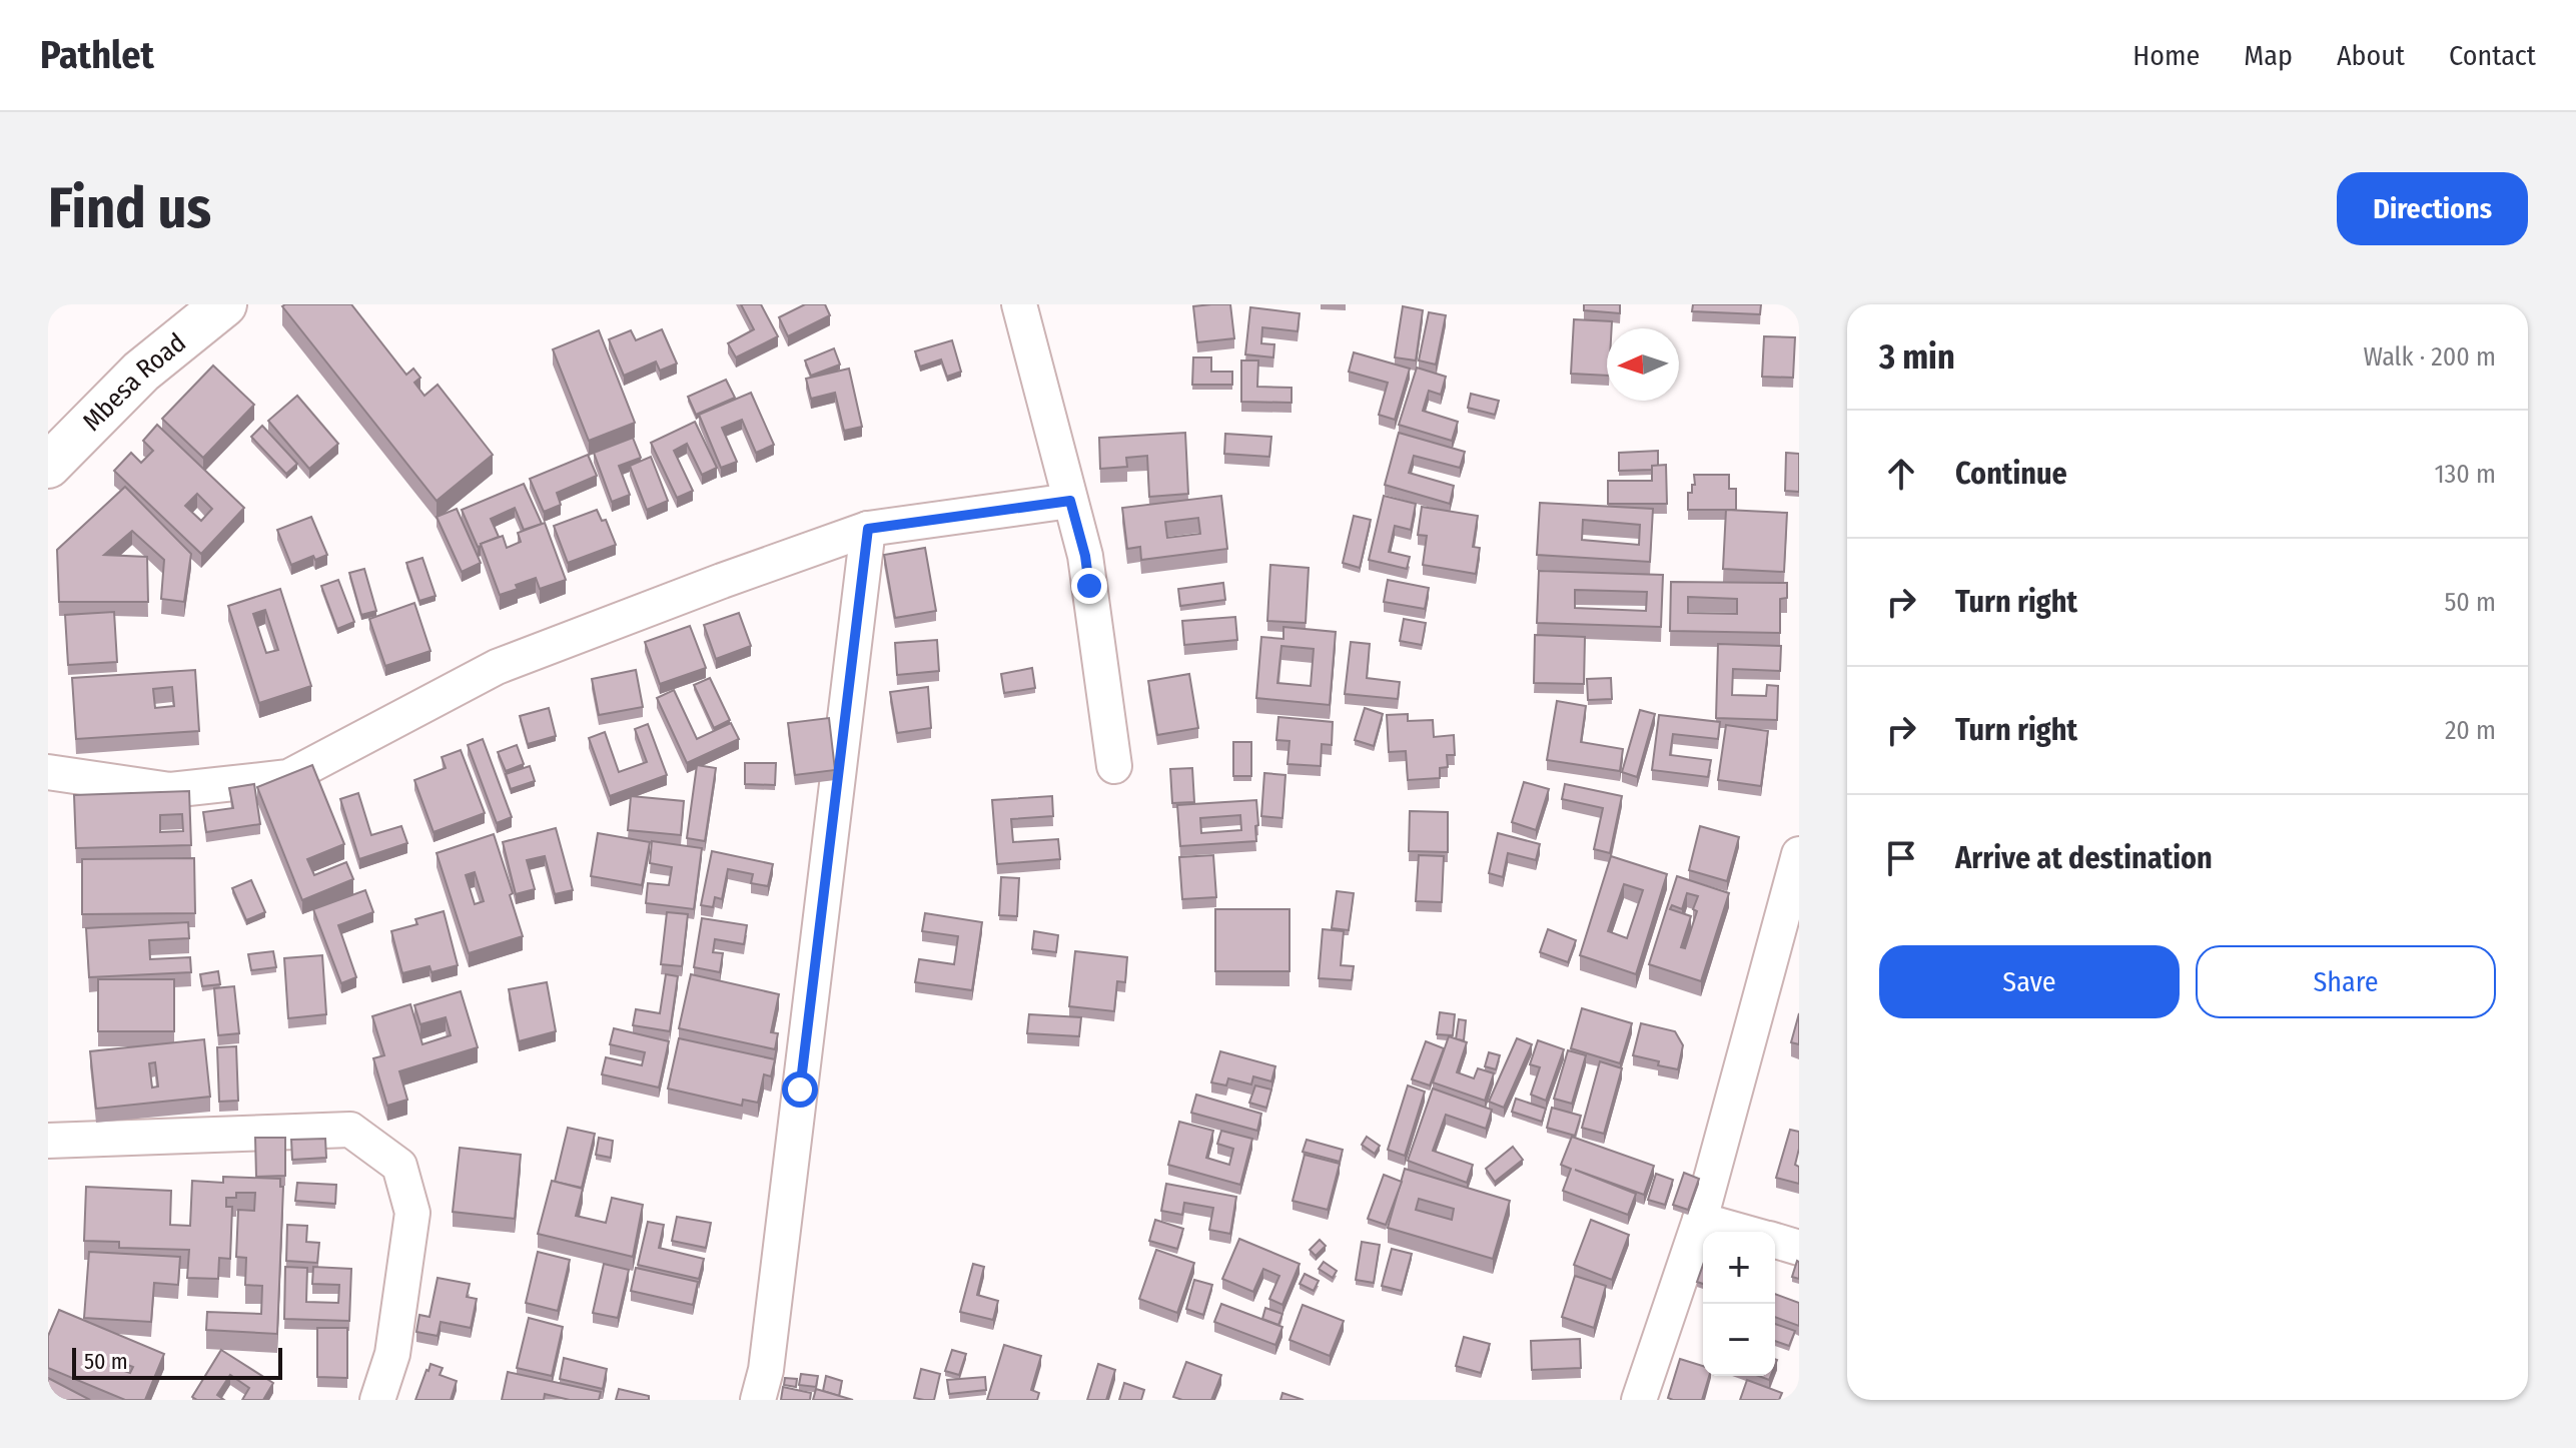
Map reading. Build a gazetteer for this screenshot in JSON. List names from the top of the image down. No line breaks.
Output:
{"streets":{"main road":["Mbesa Road"]},"scale_bar":"50 m","north":"left","page":{"header":"Pathlet","nav":["Home","Map","About","Contact"],"buttons":["Directions",["Save","Share"]],"title":"Find us","heading":["3 min","Walk · 200 m"],"list":[["Continue","130 m"],["Turn right","50 m"],["Turn right","20 m"],"Arrive at destination"],"map_buttons":["+","−"],"scale":"50 m"}}
